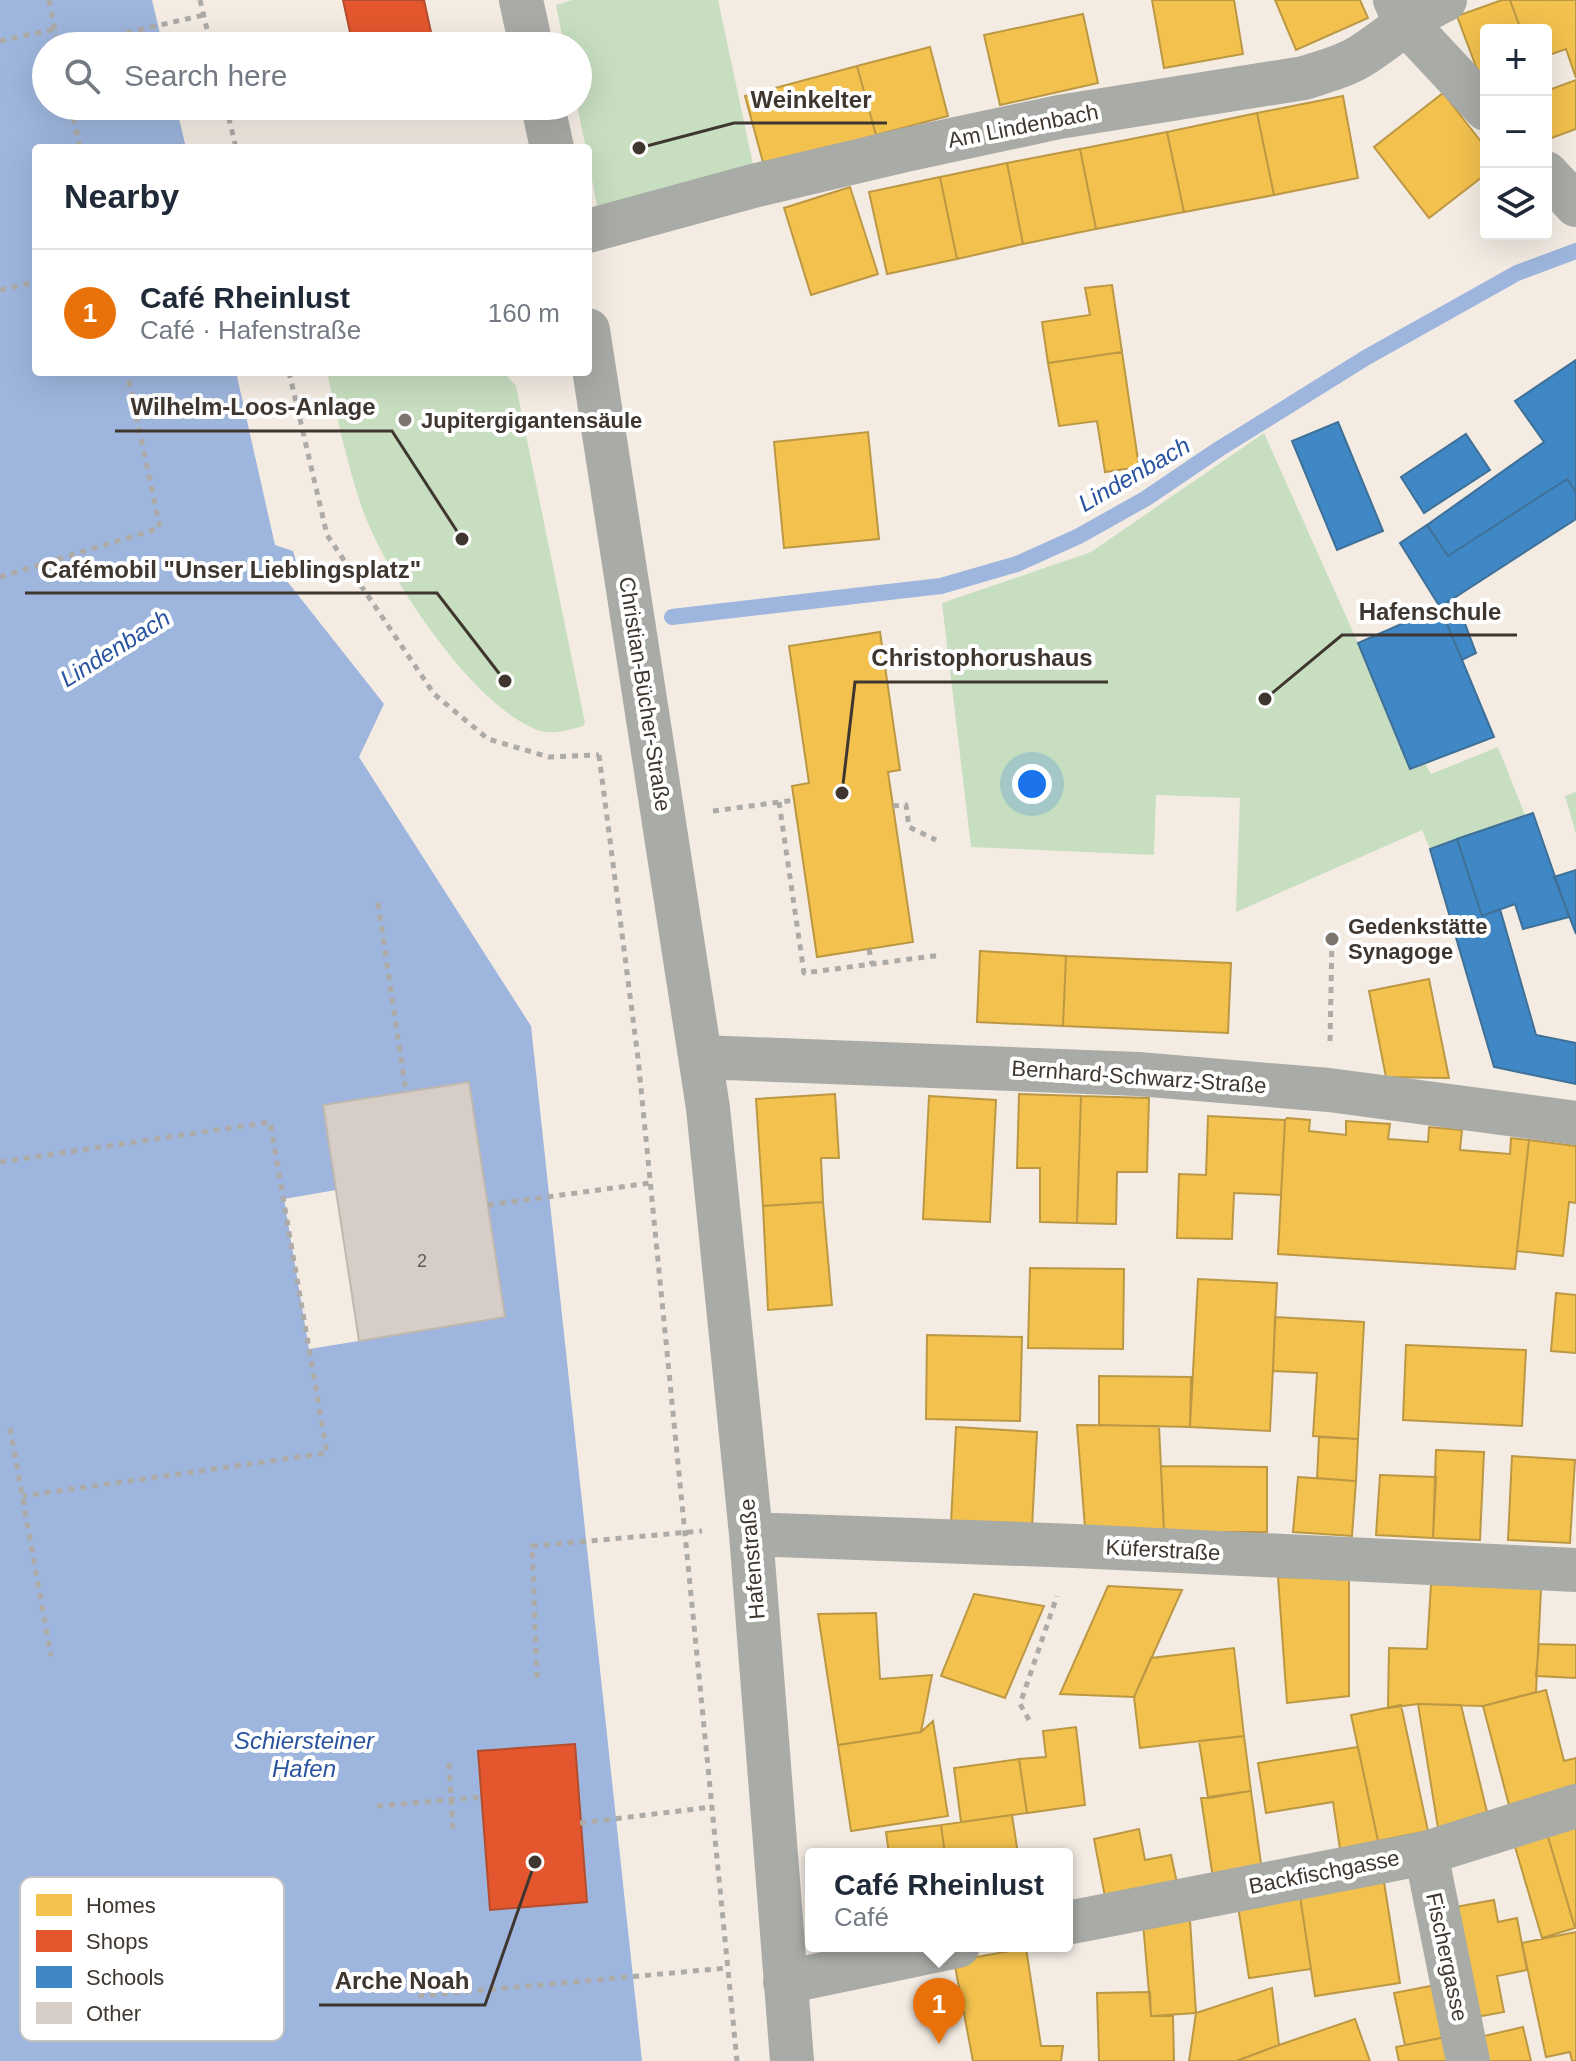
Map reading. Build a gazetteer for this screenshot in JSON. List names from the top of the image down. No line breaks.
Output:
{"streets":{"street":["Am Lindenbach","Christian-Bücher-Straße","Bernhard-Schwarz-Straße","Küferstraße","Hafenstraße","Backfischgasse","Fischergasse"]},"crossings":[["Christian-Bücher-Straße","Bernhard-Schwarz-Straße"],["Christian-Bücher-Straße","Hafenstraße"],["Bernhard-Schwarz-Straße","Hafenstraße"],["Küferstraße","Hafenstraße"],["Backfischgasse","Fischergasse"]],"water":["Lindenbach","Schiersteiner Hafen"],"places":["Weinkelter","Jupitergigantensäule","Wilhelm-Loos-Anlage","Cafémobil \"Unser Lieblingsplatz\"","Hafenschule","Christophorushaus","Gedenkstätte Synagoge","Arche Noah"],"house_numbers":["2"],"legend":["Homes","Shops","Schools","Other"],"page":{"map_buttons":["+","−"],"search":"Search here","heading":"Nearby","list":[{"mark":"1","name":"Café Rheinlust","note":"Café · Hafenstraße","value":"160 m"}],"popup":["Café Rheinlust","Café"],"pins":"1"}}
